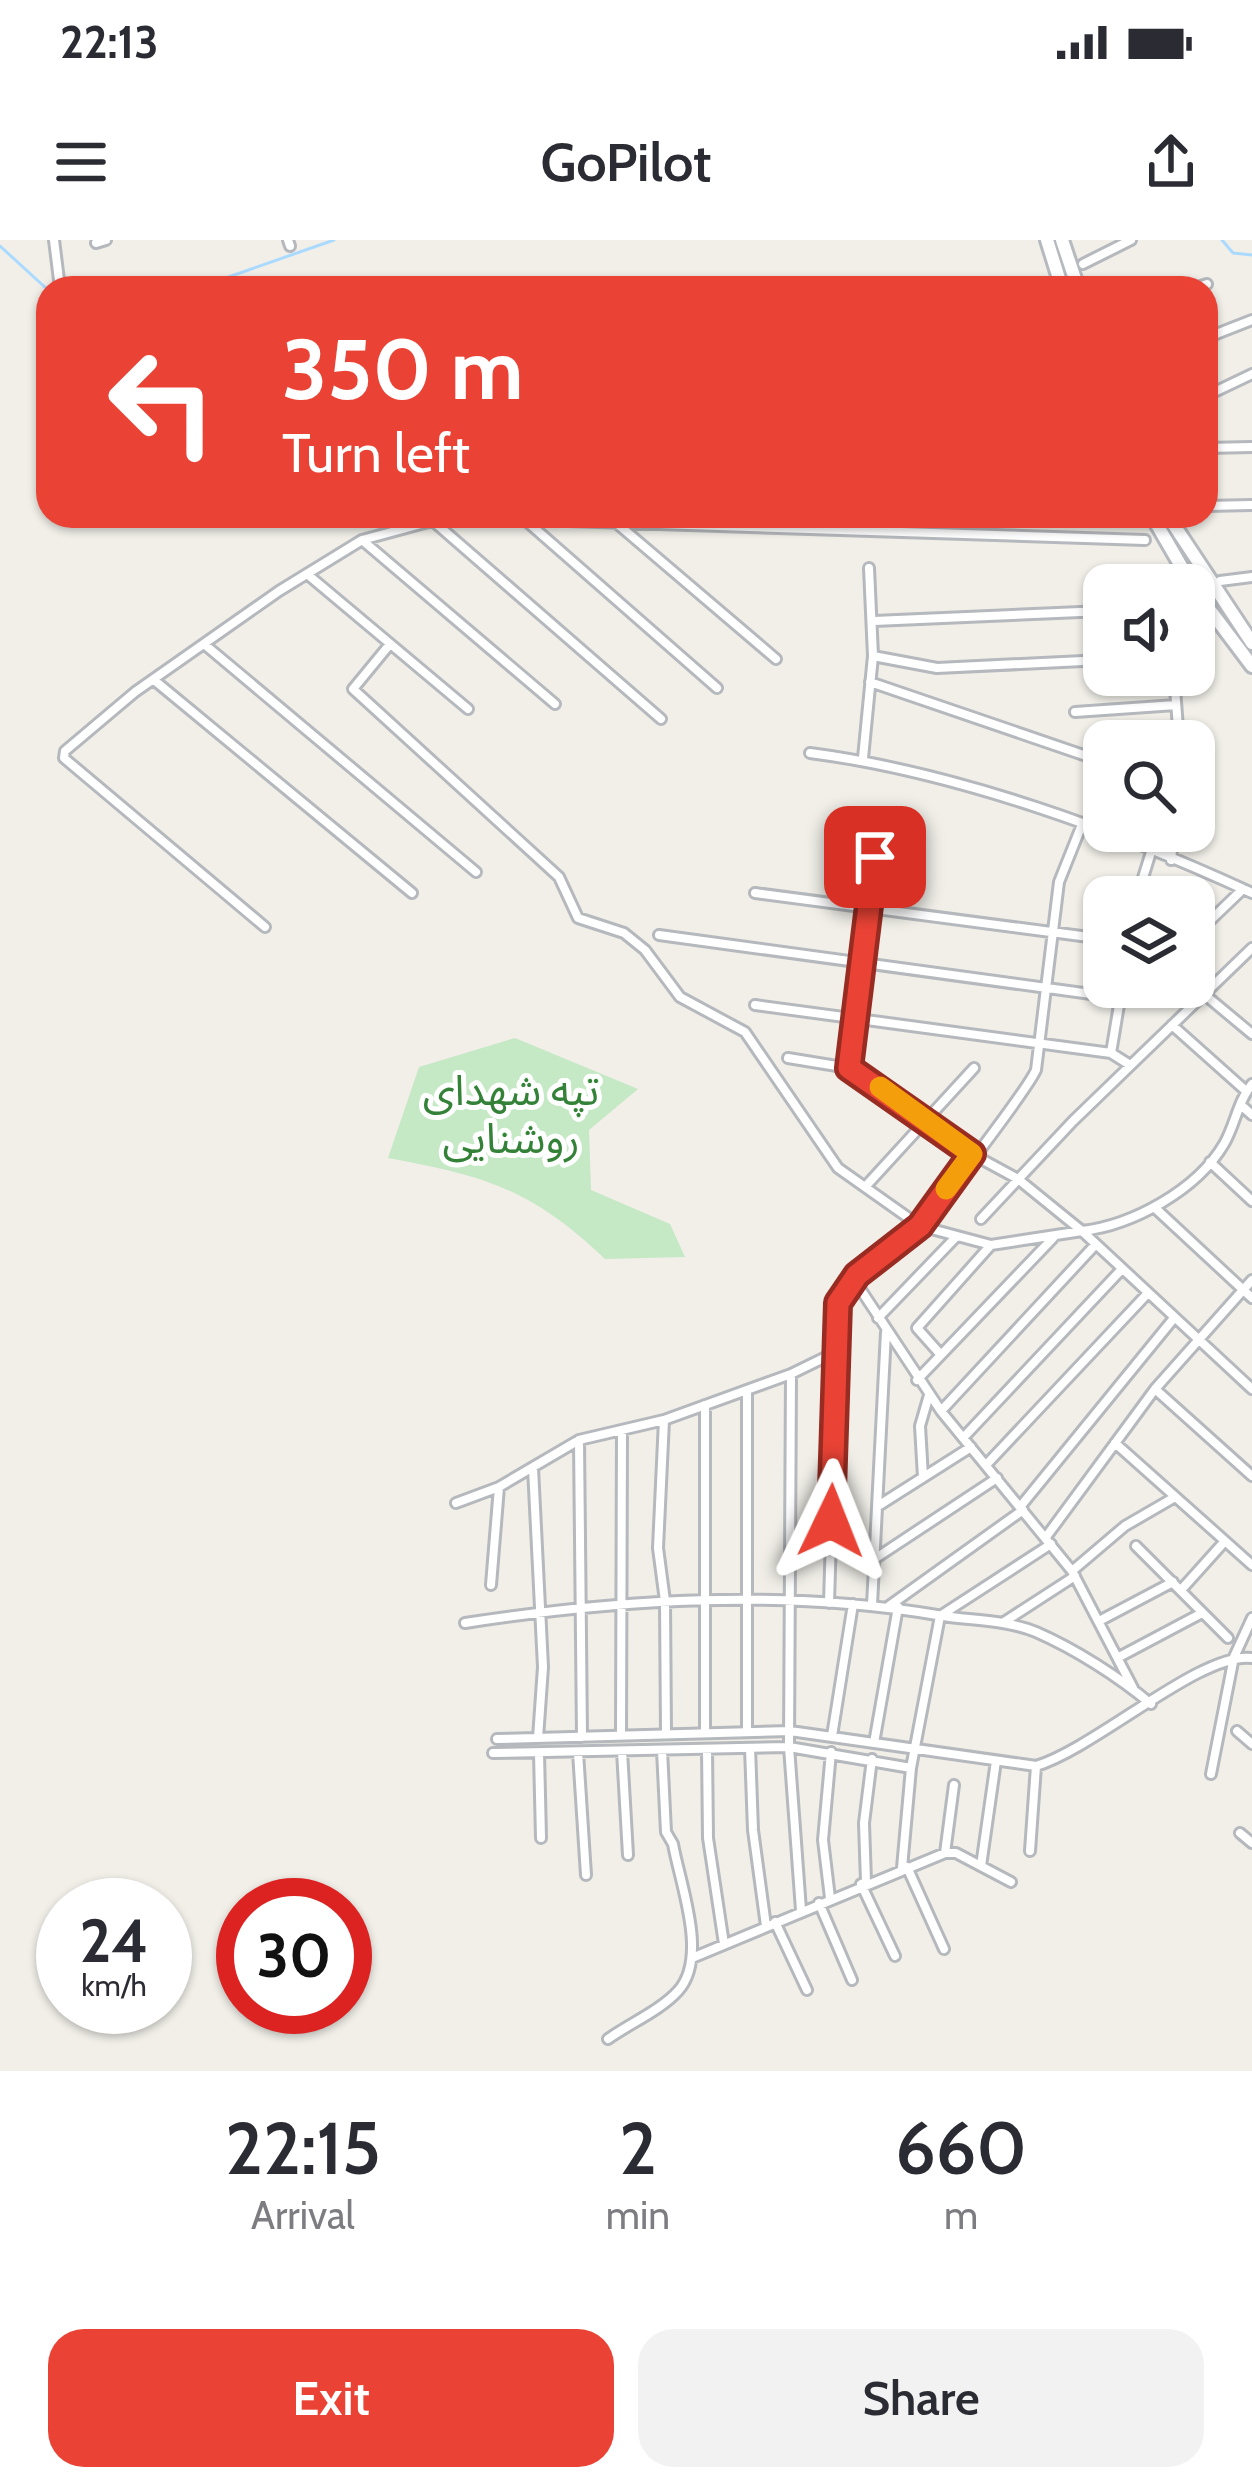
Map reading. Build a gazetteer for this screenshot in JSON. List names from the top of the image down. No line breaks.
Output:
{"parks":["تپه شهدای روشنایی"],"page":{"status":"22:13","header":"GoPilot","turn":["350 m","Turn left"],"speed":"24 km/h","limit":"30","eta":["22:15","Arrival","2","min","660","m"],"buttons":["Exit","Share"]}}
